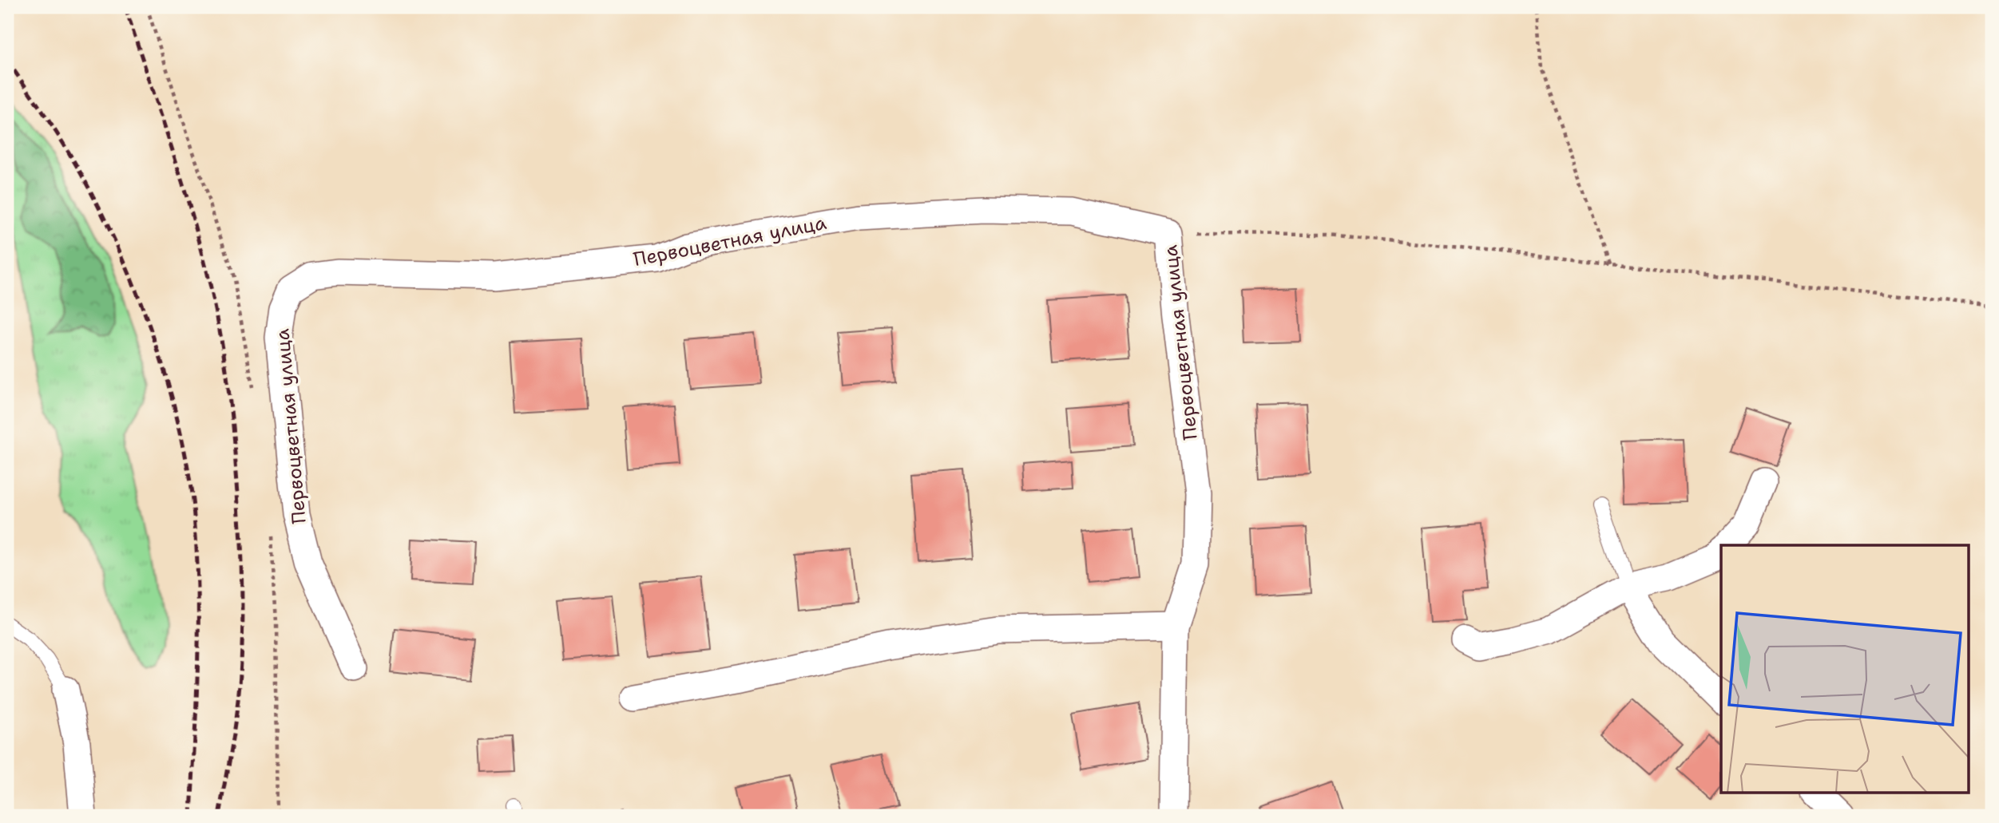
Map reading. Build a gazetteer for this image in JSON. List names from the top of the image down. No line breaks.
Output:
{"streets":{"street":["Первоцветная улица"]}}
